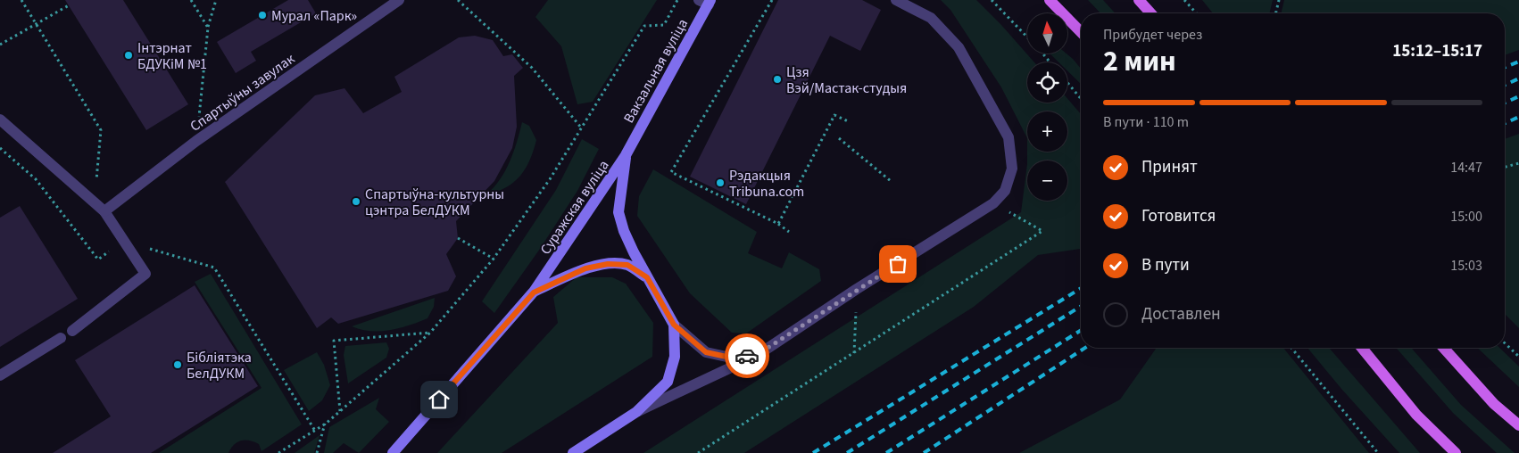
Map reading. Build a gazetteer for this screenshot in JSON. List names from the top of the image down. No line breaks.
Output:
{"streets":{"main road":["Вакзальная вуліца","Суражская вуліца"],"street":["Спартыўны завулак"]},"crossings":[["Вакзальная вуліца","Суражская вуліца"]],"places":["Мурал «Парк»","Інтэрнат БДУКіМ №1","Цзя Вэй/Мастак-студыя","Рэдакцыя Tribuna.com","Спартыўна-культурны цэнтра БелДУКМ","Бібліятэка БелДУКМ"],"north":"top","page":{"map_buttons":["+","−"],"heading":["2 мин","Прибудет через","15:12–15:17"],"bar":"В пути · 110 m","list":[["Принят","14:47"],["Готовится","15:00"],["В пути","15:03"],"Доставлен"]}}
